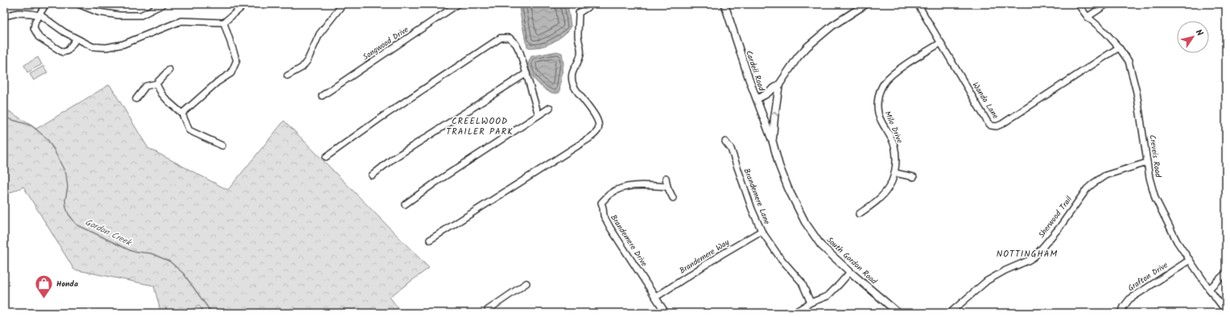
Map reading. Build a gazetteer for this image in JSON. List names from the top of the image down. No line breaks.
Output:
{"streets":{"street":["Songwood Drive","Cardell Road","Wanda Lane","Milo Drive","Creveis Road","Brandemere Lane","Sherwood Trail","Brandemere Drive","Brandemere Way","South Gordon Road","Grafton Drive"]},"crossings":[["Cardell Road","South Gordon Road"],["Wanda Lane","Milo Drive"],["Wanda Lane","Creveis Road"],["Creveis Road","Sherwood Trail"],["Creveis Road","Grafton Drive"],["Brandemere Lane","Brandemere Way"],["Brandemere Drive","Brandemere Way"]],"districts":["CREELWOOD TRAILER PARK","NOTTINGHAM"],"water":["Gordon Creek"],"places":{"shop":["Honda"]},"north":"top right"}
